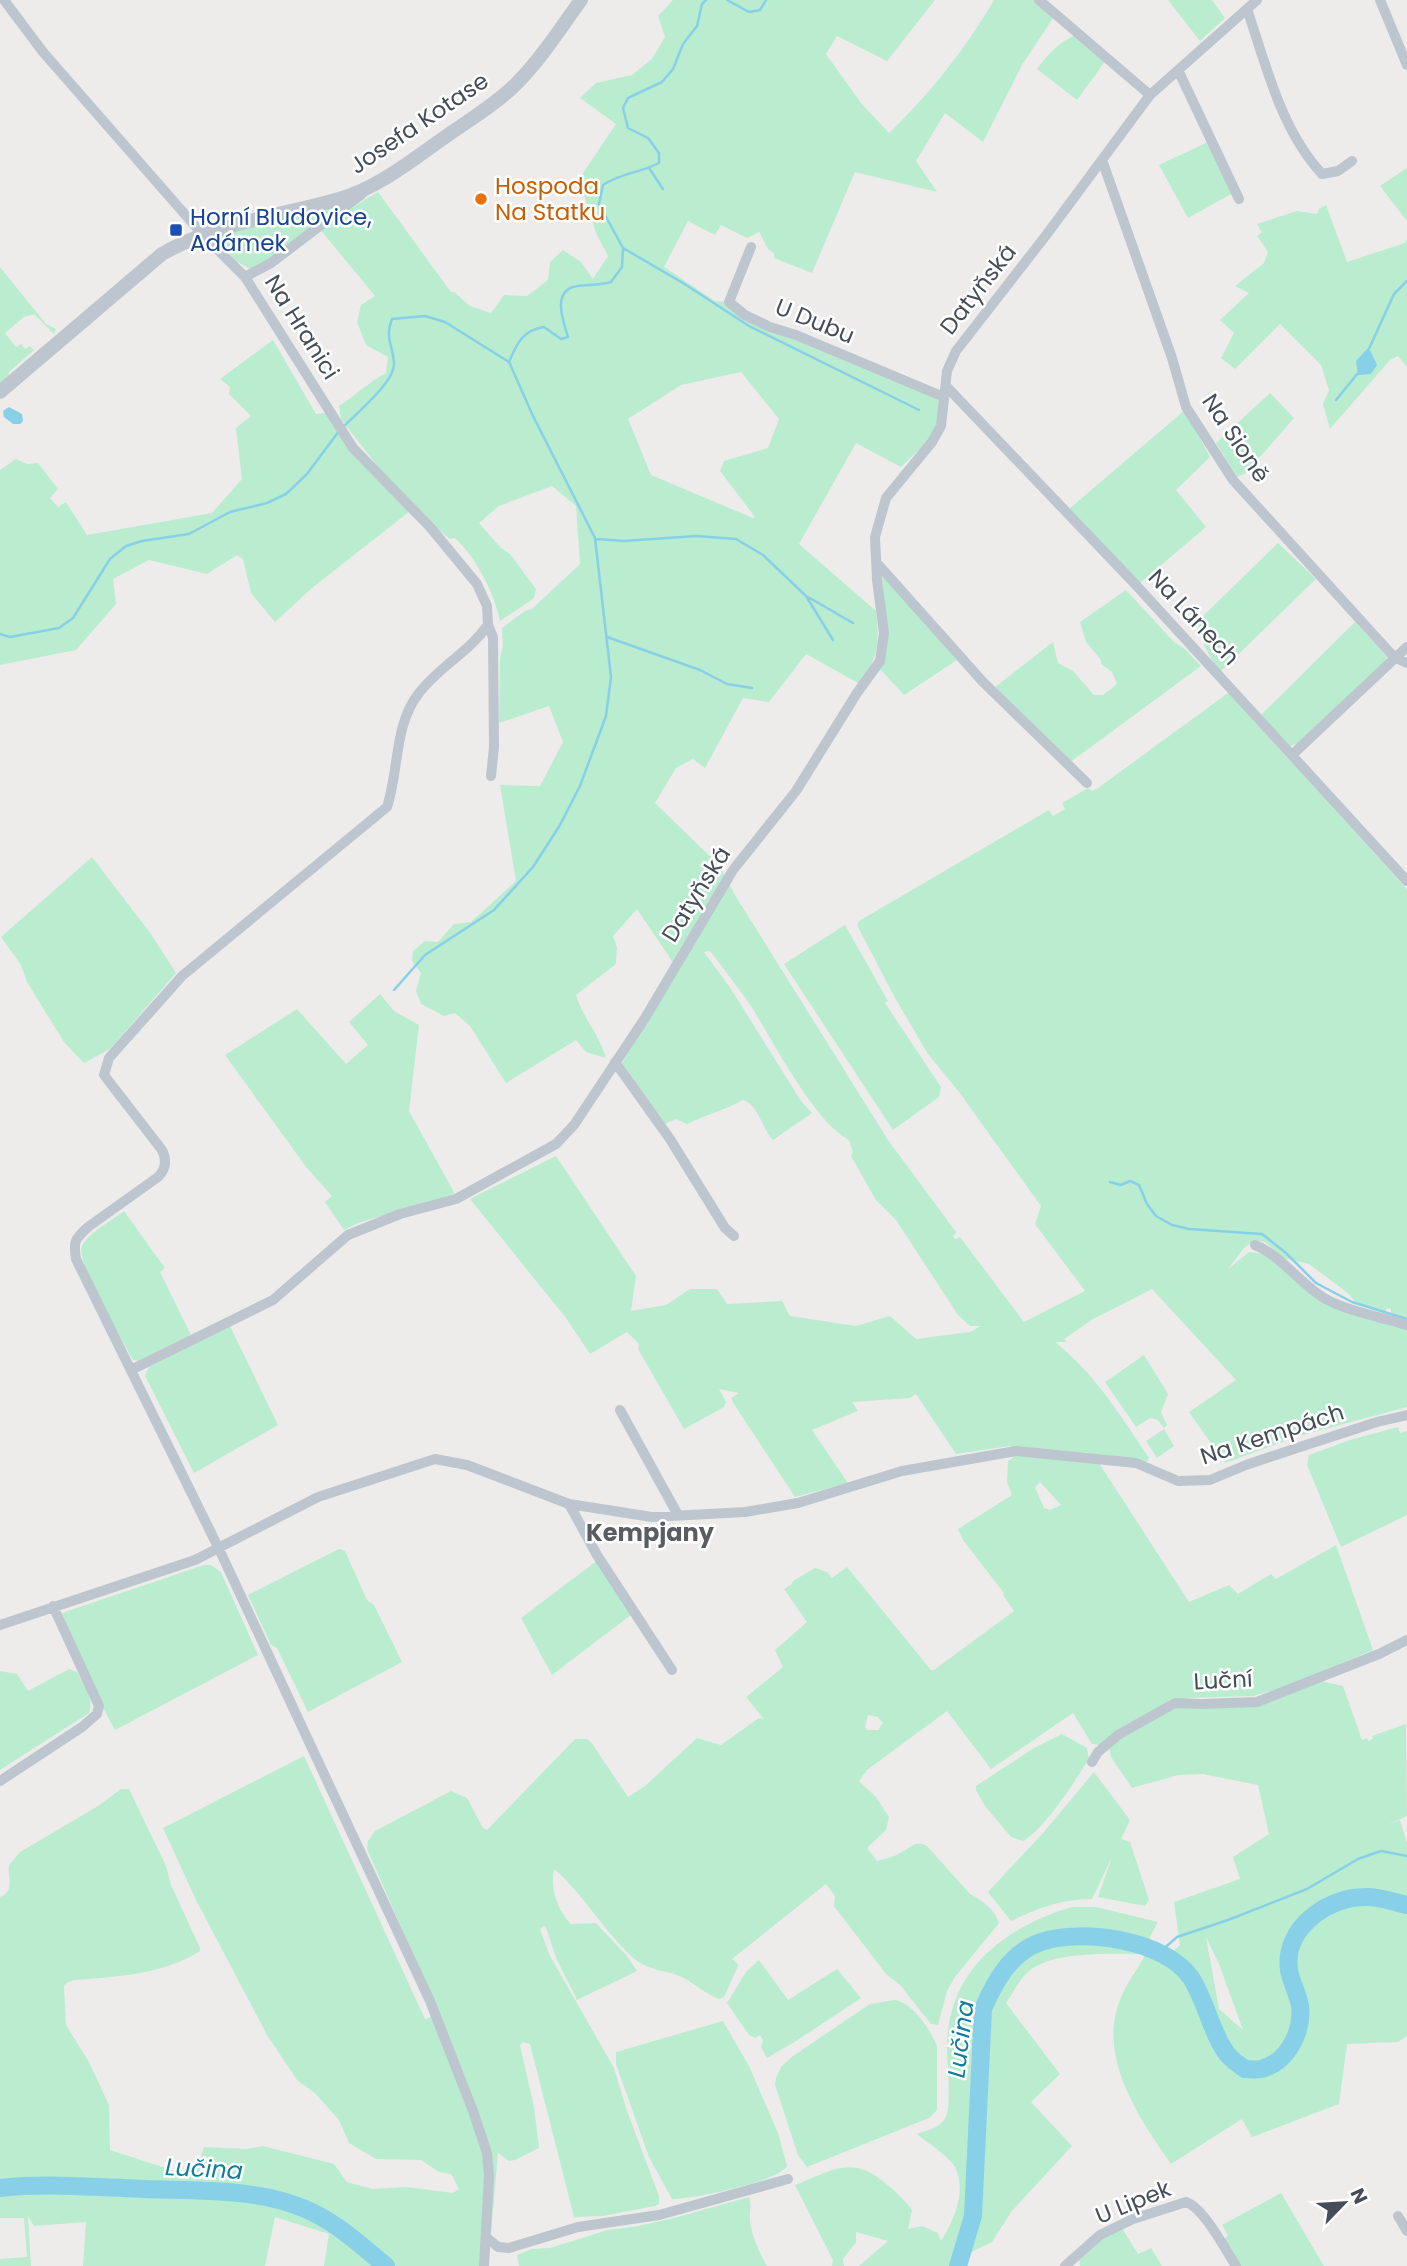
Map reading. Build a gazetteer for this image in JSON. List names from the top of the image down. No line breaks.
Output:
{"streets":{"street":["Josefa Kotase","Datyňská","U Dubu","Na Hranici","Na Sioně","Na Lánech","Na Kempách","Luční","U Lipek"]},"crossings":[["Josefa Kotase","Na Hranici"],["Datyňská","U Dubu"],["Datyňská","Na Sioně"],["Datyňská","Na Lánech"],["U Dubu","Na Lánech"]],"districts":["Kempjany"],"water":["Lučina"],"places":{"other":["Hospoda Na Statku"],"transit":["Horní Bludovice, Adámek"]},"north":"top right"}
